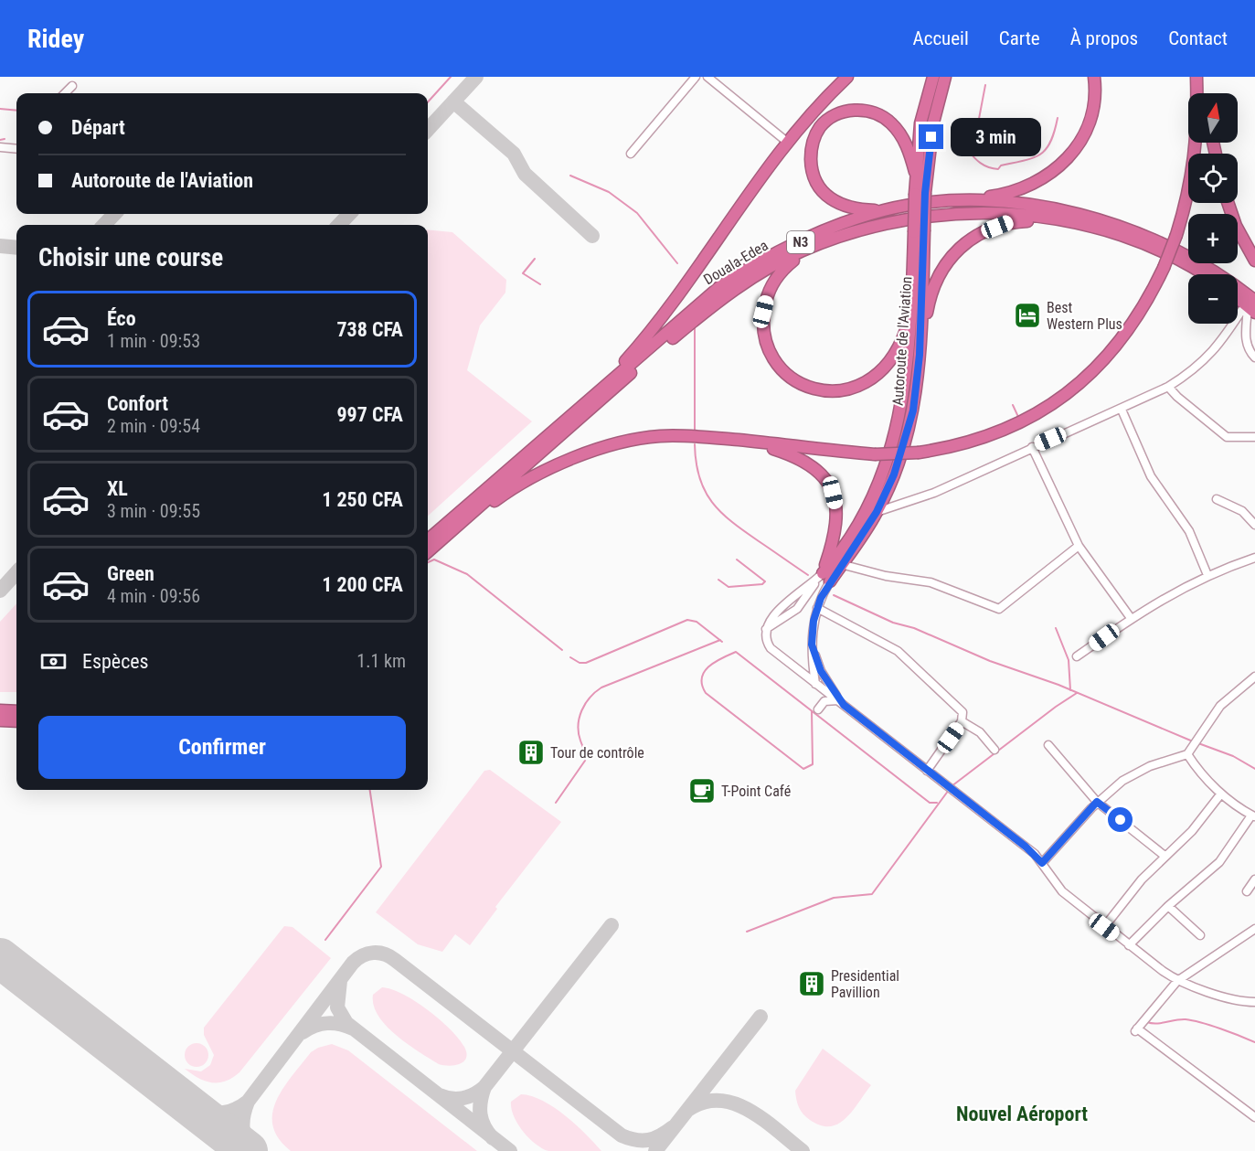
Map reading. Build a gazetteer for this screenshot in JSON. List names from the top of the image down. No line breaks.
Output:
{"streets":{"highway":["N3","Douala-Edea","Autoroute de l'Aviation"]},"districts":["Nouvel Aéroport"],"places":{"hotel":["Best Western Plus"],"building":["Tour de contrôle","Presidential Pavillion"],"cafe":["T-Point Café"]},"north":"top","page":{"header":"Ridey","nav":["Accueil","Carte","À propos","Contact"],"map_buttons":["+","−"],"banner":["Départ","Autoroute de l'Aviation"],"bubble":"3 min","heading":"Choisir une course","list":[{"name":"Éco","note":"1 min · 09:53","value":"738 CFA"},{"name":"Confort","note":"2 min · 09:54","value":"997 CFA"},{"name":"XL","note":"3 min · 09:55","value":"1 250 CFA"},{"name":"Green","note":"4 min · 09:56","value":"1 200 CFA"}],"pay":["Espèces","1.1 km"],"buttons":"Confirmer"}}
